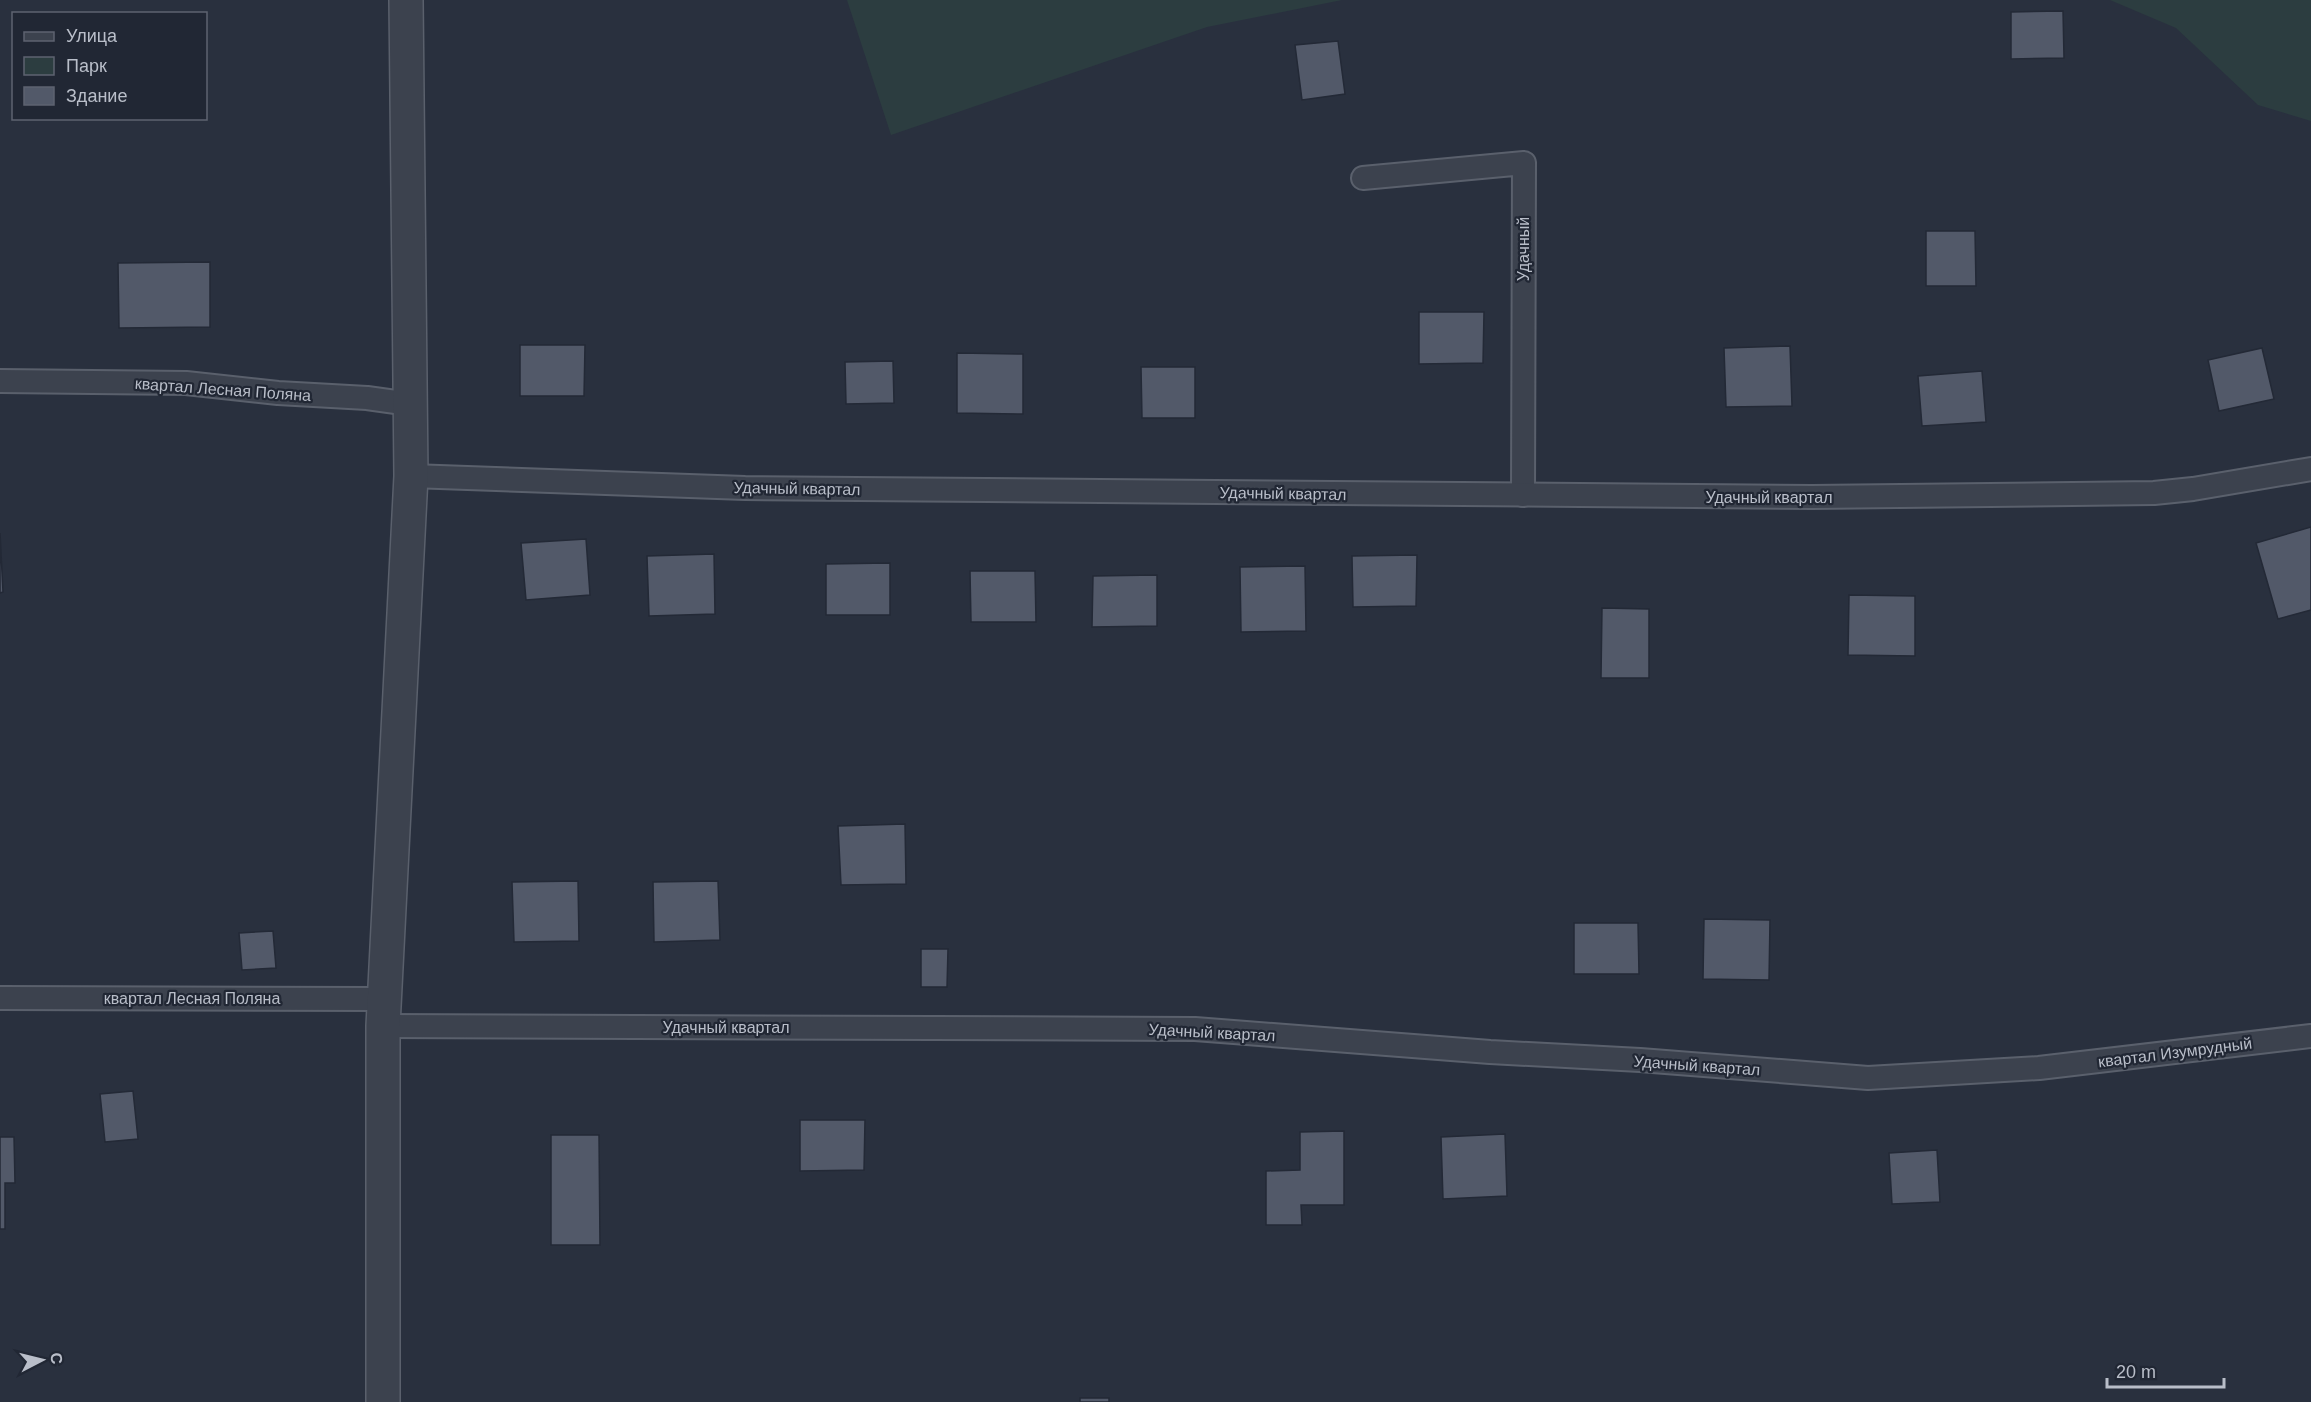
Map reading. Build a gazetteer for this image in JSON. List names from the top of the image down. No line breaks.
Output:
{"streets":{"lane":["Удачный","квартал Лесная Поляна","Удачный квартал","квартал Изумрудный"]},"crossings":[["Удачный","Удачный квартал"],["квартал Лесная Поляна","Удачный квартал"],["Удачный квартал","квартал Изумрудный"]],"legend":["Улица","Парк","Здание"],"scale_bar":"20 m","north":"right"}
